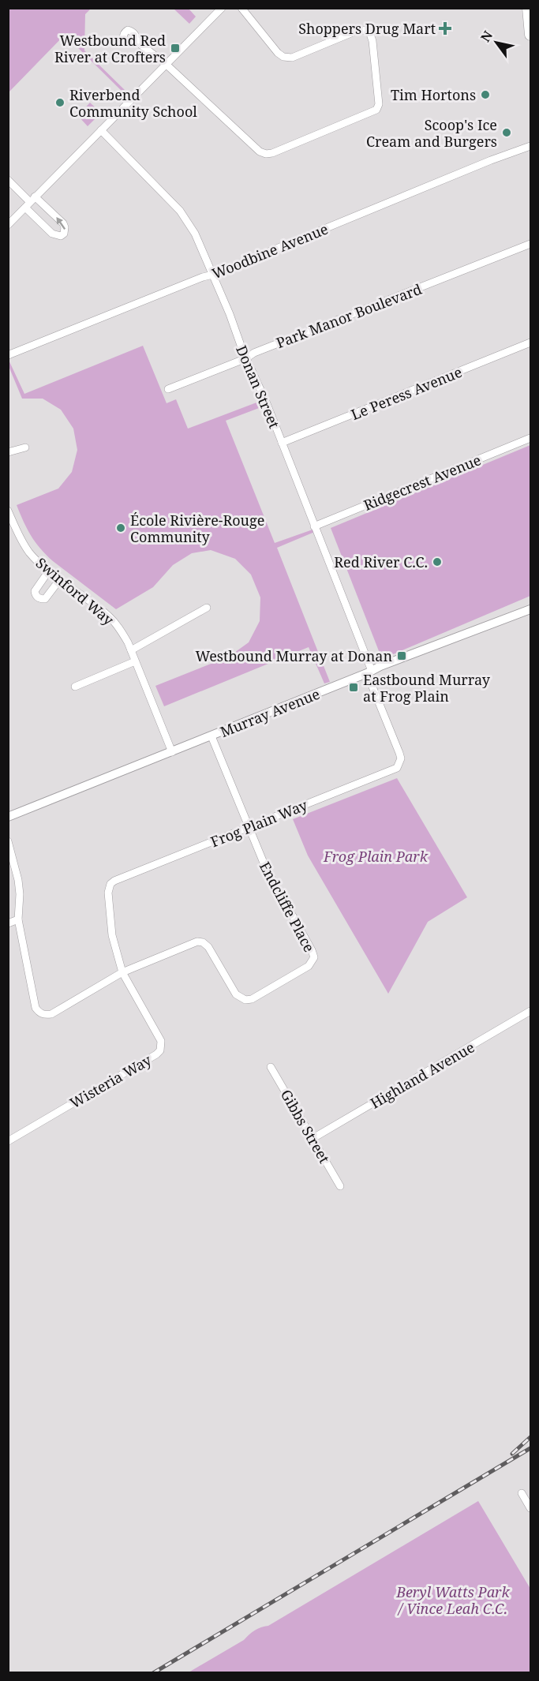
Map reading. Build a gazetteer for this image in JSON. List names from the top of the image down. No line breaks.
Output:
{"streets":{"street":["Woodbine Avenue","Park Manor Boulevard","Donan Street","Le Peress Avenue","Ridgecrest Avenue","Swinford Way","Murray Avenue","Frog Plain Way","Endcliffe Place","Highland Avenue","Wisteria Way","Gibbs Street"]},"crossings":[["Woodbine Avenue","Donan Street"],["Park Manor Boulevard","Donan Street"],["Donan Street","Le Peress Avenue"],["Donan Street","Ridgecrest Avenue"],["Donan Street","Murray Avenue"],["Donan Street","Frog Plain Way"],["Swinford Way","Murray Avenue"],["Murray Avenue","Frog Plain Way"],["Murray Avenue","Endcliffe Place"],["Frog Plain Way","Endcliffe Place"],["Frog Plain Way","Wisteria Way"],["Endcliffe Place","Wisteria Way"],["Highland Avenue","Gibbs Street"]],"parks":["Frog Plain Park","Beryl Watts Park / Vince Leah C.C."],"places":{"health":["Shoppers Drug Mart"],"transit":["Westbound Red River at Crofters","Westbound Murray at Donan","Eastbound Murray at Frog Plain"],"other":["Tim Hortons","Riverbend Community School","Scoop's Ice Cream and Burgers","École Rivière-Rouge Community","Red River C.C."]},"north":"top left"}
